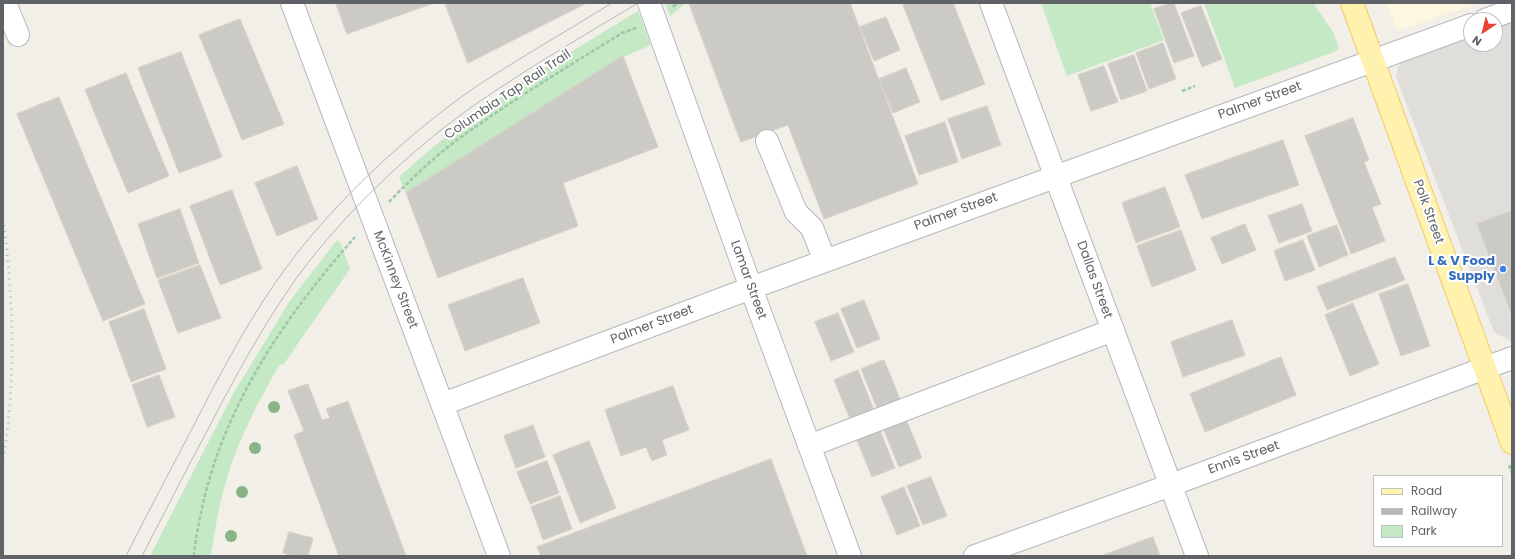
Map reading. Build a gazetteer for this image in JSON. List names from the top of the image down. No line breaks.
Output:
{"streets":{"main road":["Polk Street"],"street":["Palmer Street","McKinney Street","Lamar Street","Dallas Street","Ennis Street"],"path":["Columbia Tap Rail Trail"]},"crossings":[["Palmer Street","Polk Street"],["Palmer Street","McKinney Street"],["Palmer Street","Lamar Street"],["Palmer Street","Dallas Street"],["Polk Street","Ennis Street"],["Dallas Street","Ennis Street"]],"places":["L & V Food Supply"],"legend":["Road","Railway","Park"],"north":"bottom left"}
